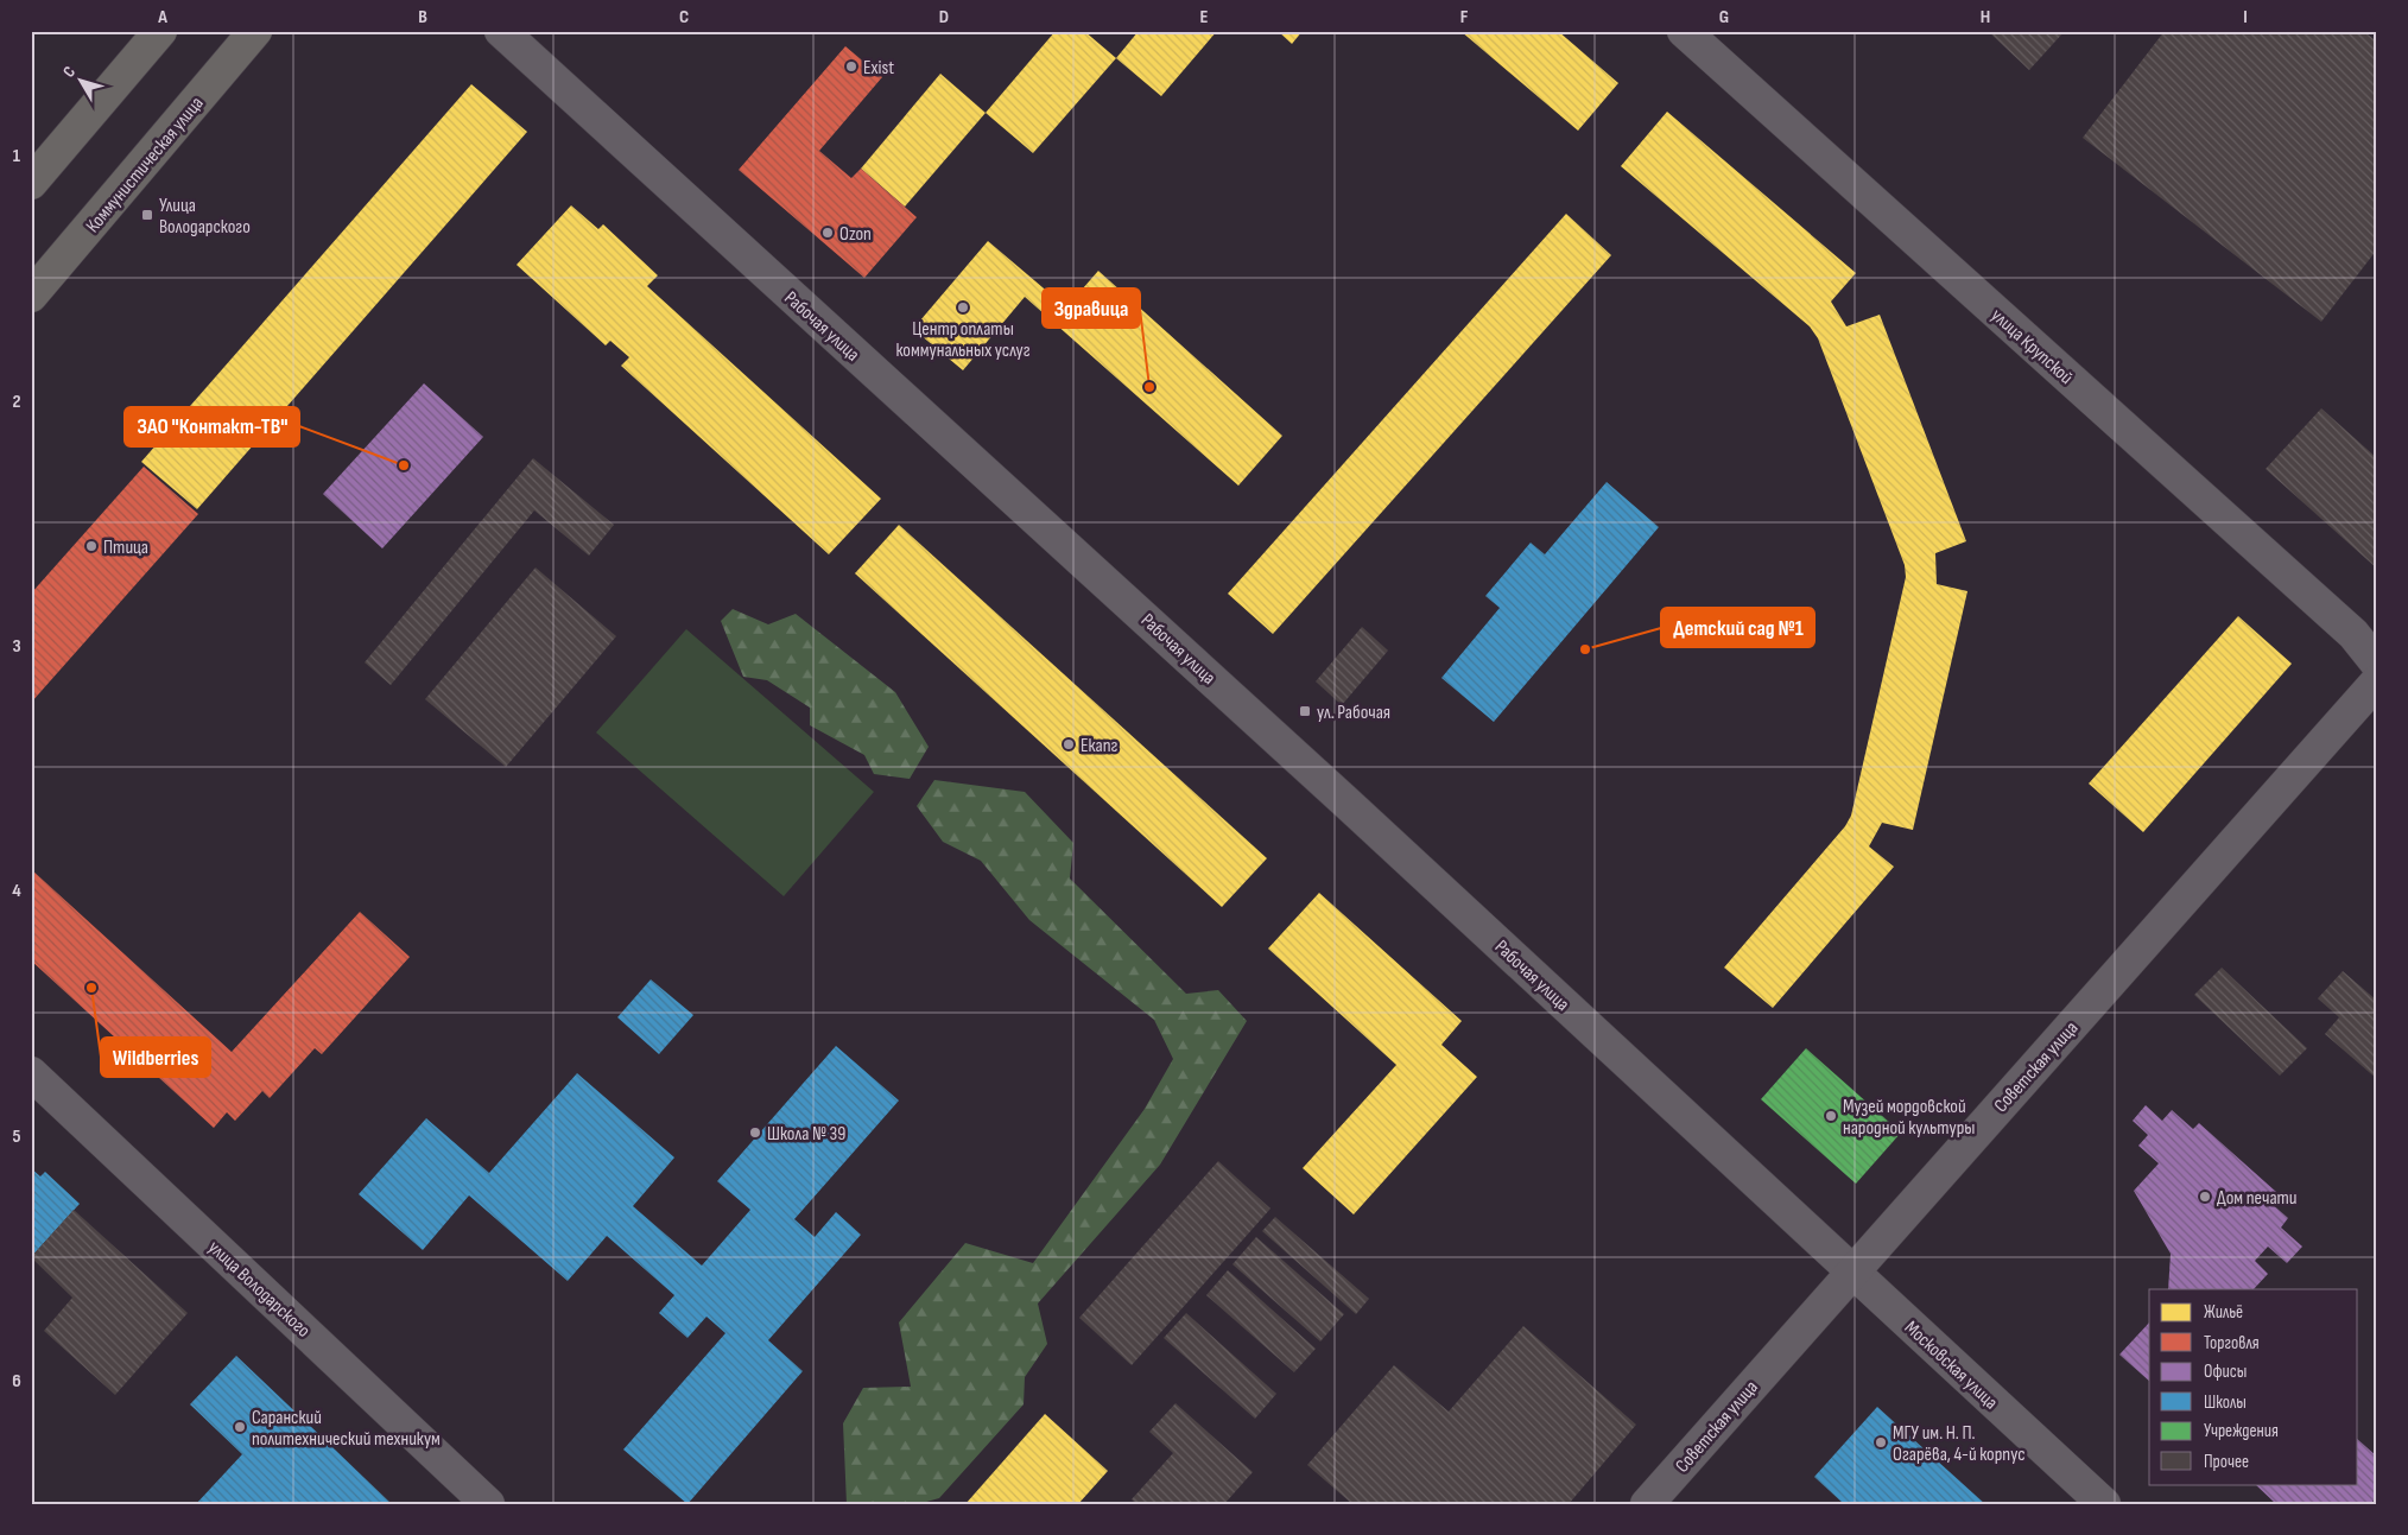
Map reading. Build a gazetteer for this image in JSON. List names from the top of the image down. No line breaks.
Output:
{"streets":{"main road":["Коммунистическая улица"],"street":["Рабочая улица","улица Крупской","Советская улица","улица Володарского","Московская улица"]},"crossings":[["Рабочая улица","Советская улица"],["Рабочая улица","Московская улица"],["Советская улица","Московская улица"]],"places":{"other":["Exist","Ozon","Центр оплаты коммунальных услуг","Здравица","ЗАО \"Контакт-ТВ\"","Птица","Детский сад №1","Екапг","Wildberries","Музей мордовской народной культуры","Школа № 39","Дом печати","Саранский политехнический техникум","МГУ им. Н. П. Огарёва, 4-й корпус"],"transit":["Улица Володарского","ул. Рабочая"]},"legend":["Жильё","Торговля","Офисы","Школы","Учреждения","Прочее"],"north":"top left","grid":{"columns":["A","B","C","D","E","F","G","H","I"],"rows":["1","2","3","4","5","6"]}}
